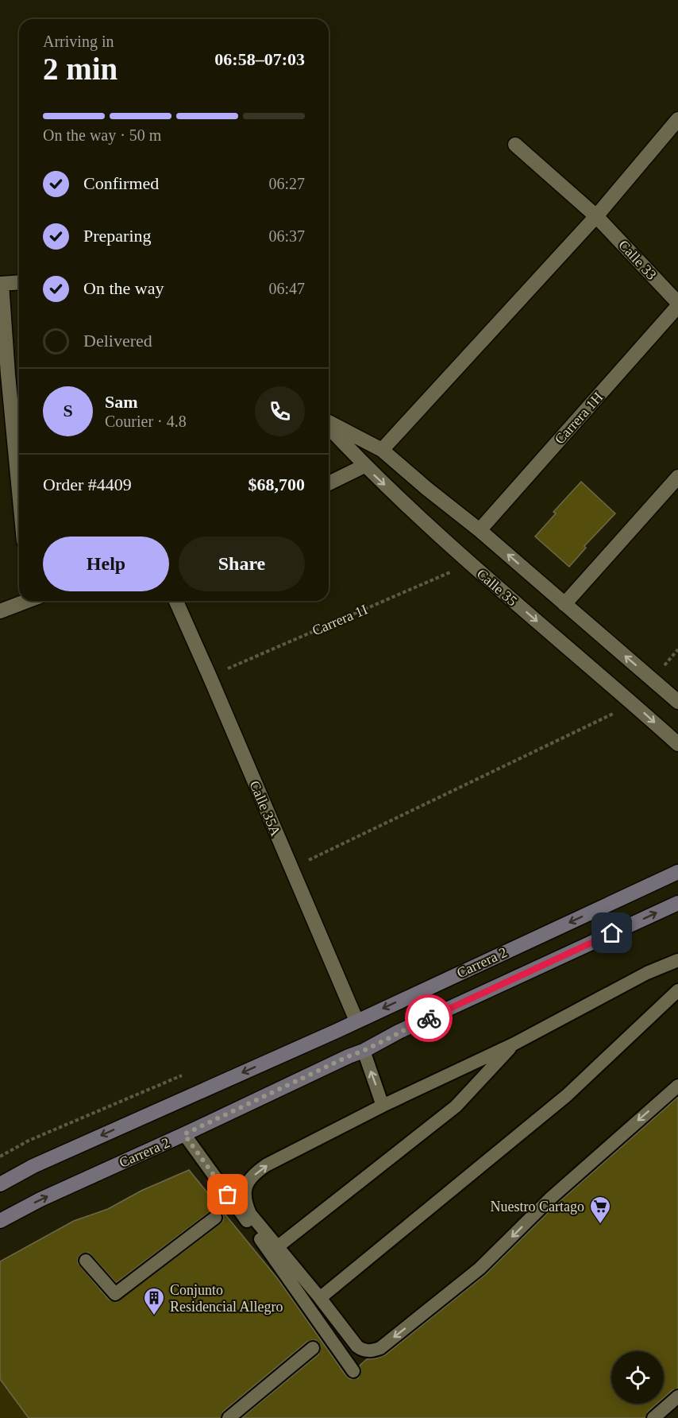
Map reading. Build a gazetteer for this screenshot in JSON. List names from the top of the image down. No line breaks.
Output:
{"streets":{"main road":["Carrera 2"],"street":["Calle 33","Carrera 1H","Calle 35","Calle 35A"],"path":["Carrera 1I"]},"crossings":[["Calle 33","Carrera 1H"],["Carrera 1H","Calle 35"],["Calle 35","Carrera 1I"],["Carrera 1I","Calle 35A"],["Calle 35A","Carrera 2"]],"places":{"supermarket":["Nuestro Cartago"],"building":["Conjunto Residencial Allegro"]},"page":{"heading":["2 min","Arriving in","06:58–07:03"],"panel":["Sam","Courier · 4.8","Order #4409","$68,700"],"bar":"On the way · 50 m","list":[["Confirmed","06:27"],["Preparing","06:37"],["On the way","06:47"],"Delivered"],"round":"S","buttons":["Help","Share"]}}
